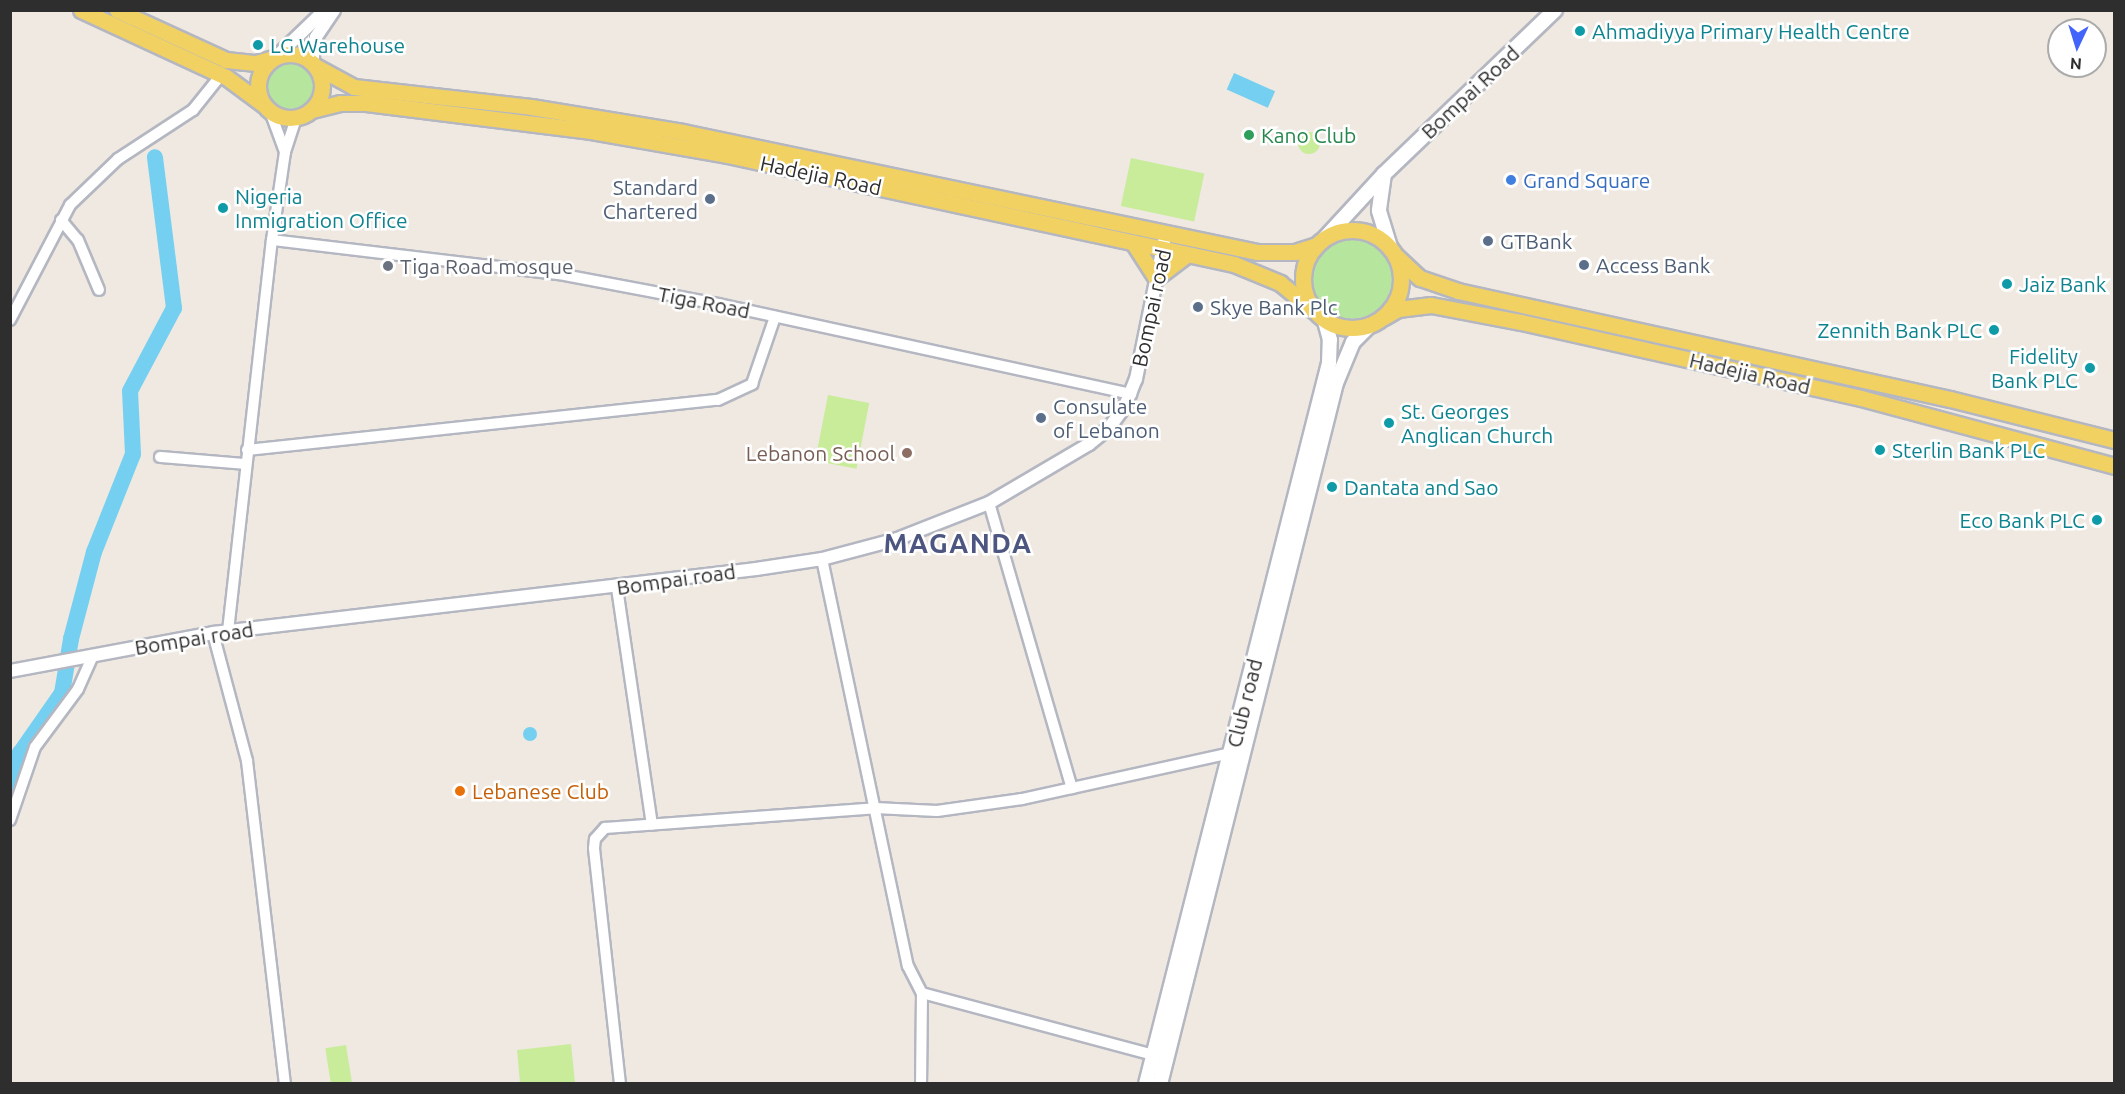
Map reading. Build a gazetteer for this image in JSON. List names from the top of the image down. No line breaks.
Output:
{"streets":{"main road":["Bompai Road","Hadejia Road","Club road"],"street":["Tiga Road","Bompai road"]},"crossings":[["Bompai Road","Hadejia Road"],["Bompai Road","Club road"],["Hadejia Road","Bompai road"],["Hadejia Road","Club road"],["Tiga Road","Bompai road"]],"districts":["MAGANDA"],"places":["Ahmadiyya Primary Health Centre","LG Warehouse","Kano Club","Grand Square","Standard Chartered","Nigeria Inmigration Office","GTBank","Access Bank","Tiga Road mosque","Jaiz Bank","Skye Bank Plc","Zennith Bank PLC","Fidelity Bank PLC","Consulate of Lebanon","St. Georges Anglican Church","Sterlin Bank PLC","Lebanon School","Dantata and Sao","Eco Bank PLC","Lebanese Club"],"north":"bottom"}
